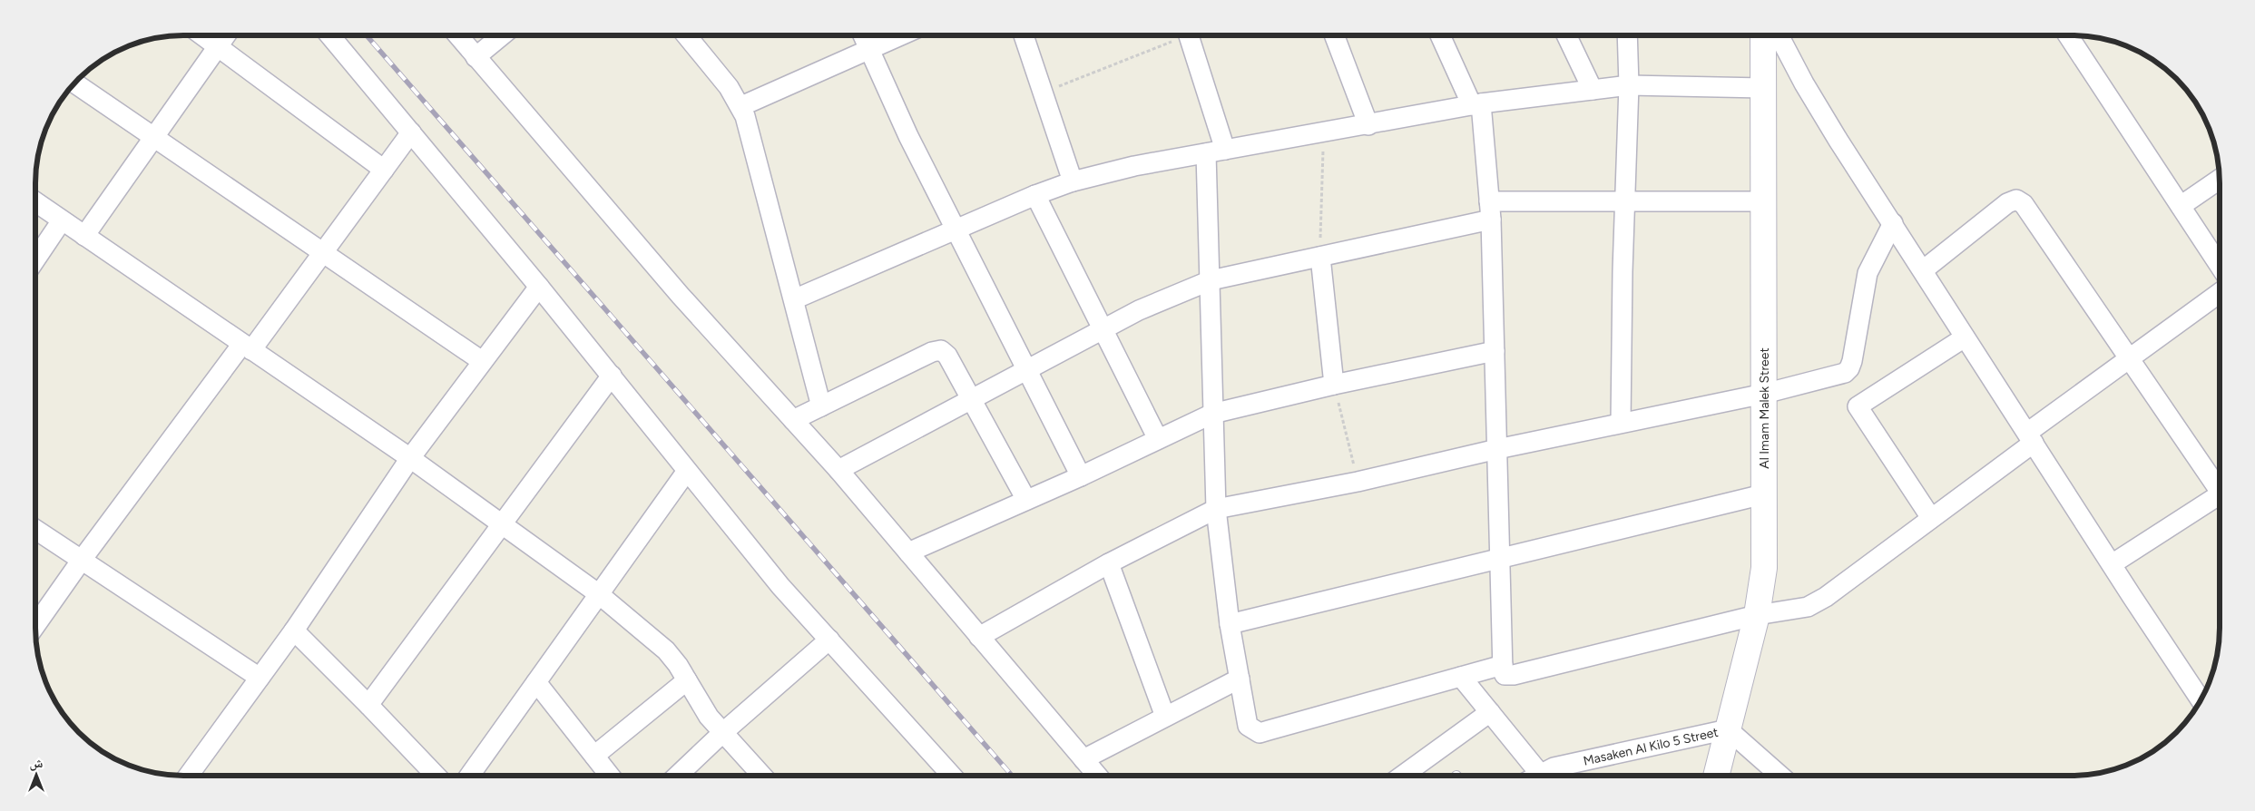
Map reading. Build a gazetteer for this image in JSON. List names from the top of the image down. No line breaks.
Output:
{"streets":{"street":["Al Imam Malek Street","Masaken Al Kilo 5 Street"]},"crossings":[["Al Imam Malek Street","Masaken Al Kilo 5 Street"]],"north":"top"}
